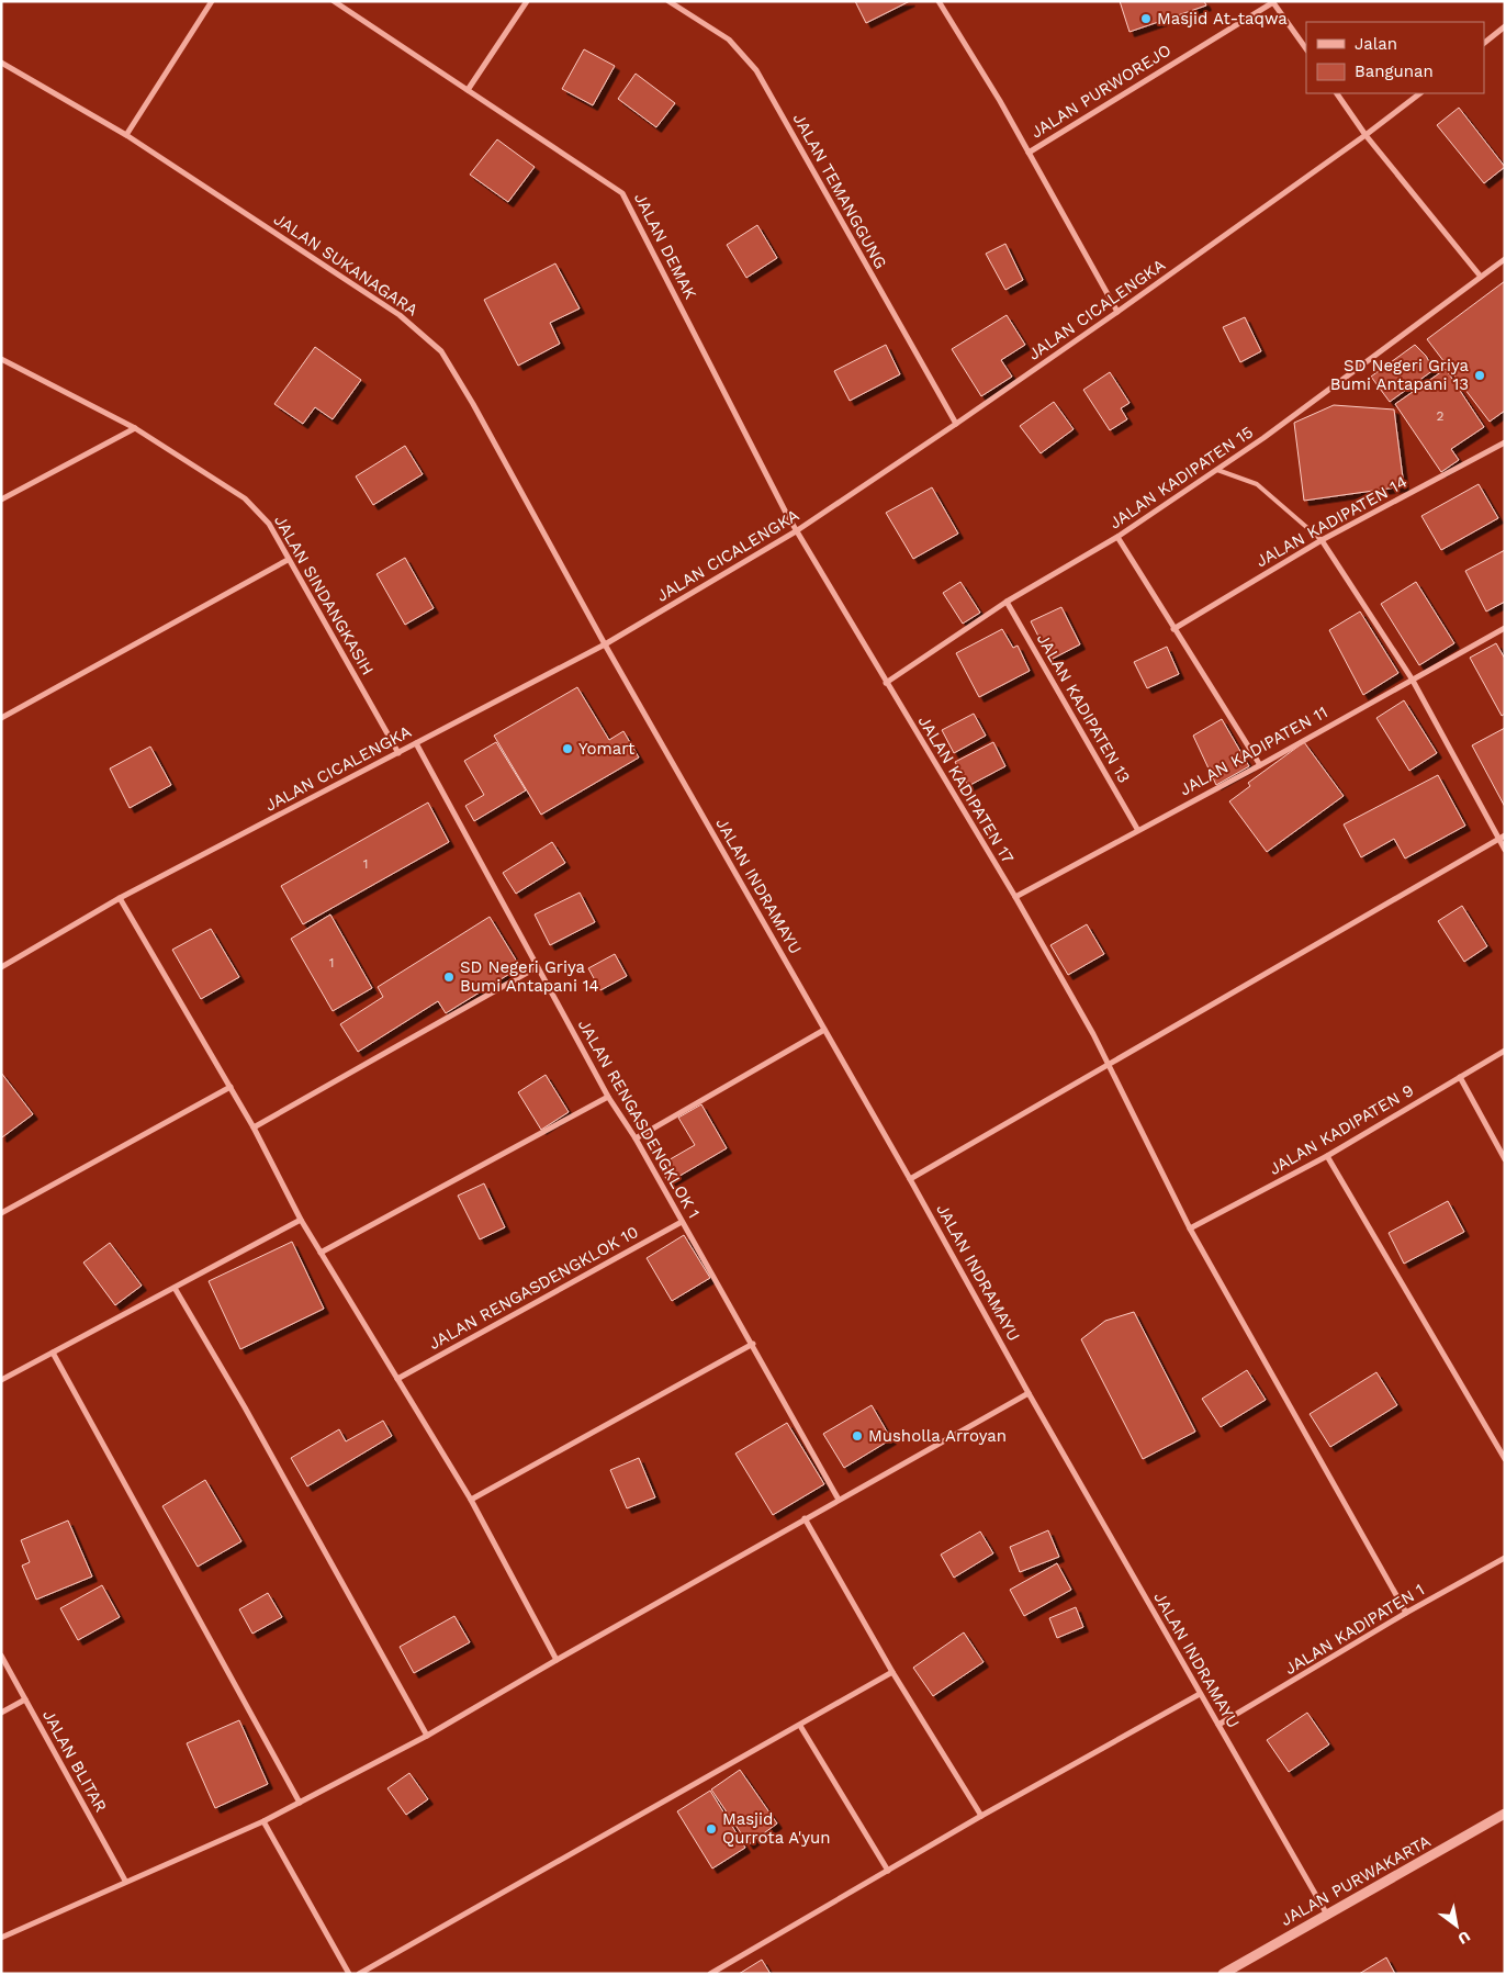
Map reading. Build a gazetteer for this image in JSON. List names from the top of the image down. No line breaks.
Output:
{"streets":{"street":["JALAN PURWOREJO","JALAN TEMANGGUNG","JALAN DEMAK","JALAN SUKANAGARA","JALAN CICALENGKA","JALAN KADIPATEN 15","JALAN KADIPATEN 14","JALAN SINDANGKASIH","JALAN KADIPATEN 13","JALAN KADIPATEN 11","JALAN KADIPATEN 17","JALAN INDRAMAYU","JALAN RENGASDENGKLOK 1","JALAN KADIPATEN 9","JALAN RENGASDENGKLOK 10","JALAN KADIPATEN 1","JALAN BLITAR","JALAN PURWAKARTA"]},"crossings":[["JALAN TEMANGGUNG","JALAN CICALENGKA"],["JALAN DEMAK","JALAN CICALENGKA"],["JALAN DEMAK","JALAN KADIPATEN 17"],["JALAN SUKANAGARA","JALAN CICALENGKA"],["JALAN SUKANAGARA","JALAN INDRAMAYU"],["JALAN CICALENGKA","JALAN SINDANGKASIH"],["JALAN CICALENGKA","JALAN KADIPATEN 17"],["JALAN CICALENGKA","JALAN INDRAMAYU"],["JALAN CICALENGKA","JALAN RENGASDENGKLOK 1"],["JALAN KADIPATEN 15","JALAN KADIPATEN 13"],["JALAN KADIPATEN 15","JALAN KADIPATEN 17"],["JALAN KADIPATEN 13","JALAN KADIPATEN 11"],["JALAN KADIPATEN 11","JALAN KADIPATEN 17"],["JALAN KADIPATEN 17","JALAN KADIPATEN 9"],["JALAN KADIPATEN 17","JALAN KADIPATEN 1"],["JALAN INDRAMAYU","JALAN KADIPATEN 1"],["JALAN INDRAMAYU","JALAN PURWAKARTA"],["JALAN RENGASDENGKLOK 1","JALAN RENGASDENGKLOK 10"]],"places":["Masjid At-taqwa","SD Negeri Griya Bumi Antapani 13","Yomart","SD Negeri Griya Bumi Antapani 14","Musholla Arroyan","Masjid Qurrota A'yun"],"house_numbers":["2","1","1"],"legend":["Jalan","Bangunan"],"north":"bottom right"}
